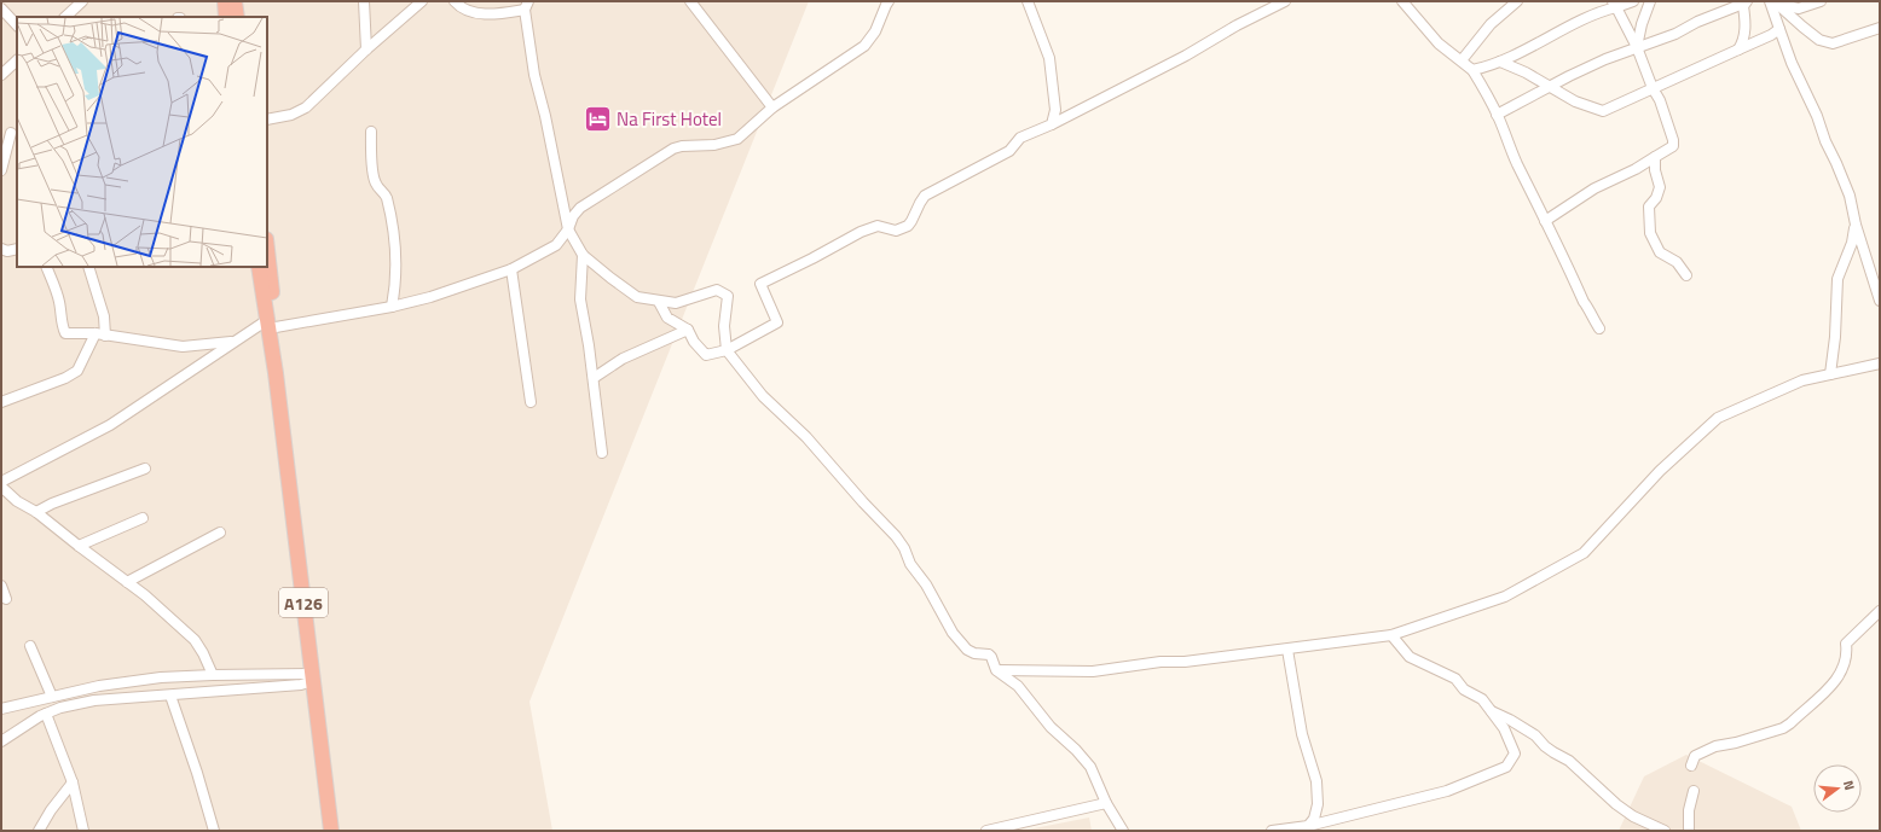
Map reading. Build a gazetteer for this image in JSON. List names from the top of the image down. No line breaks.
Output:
{"streets":{"highway":["A126"]},"places":{"hotel":["Na First Hotel"]},"north":"right"}
